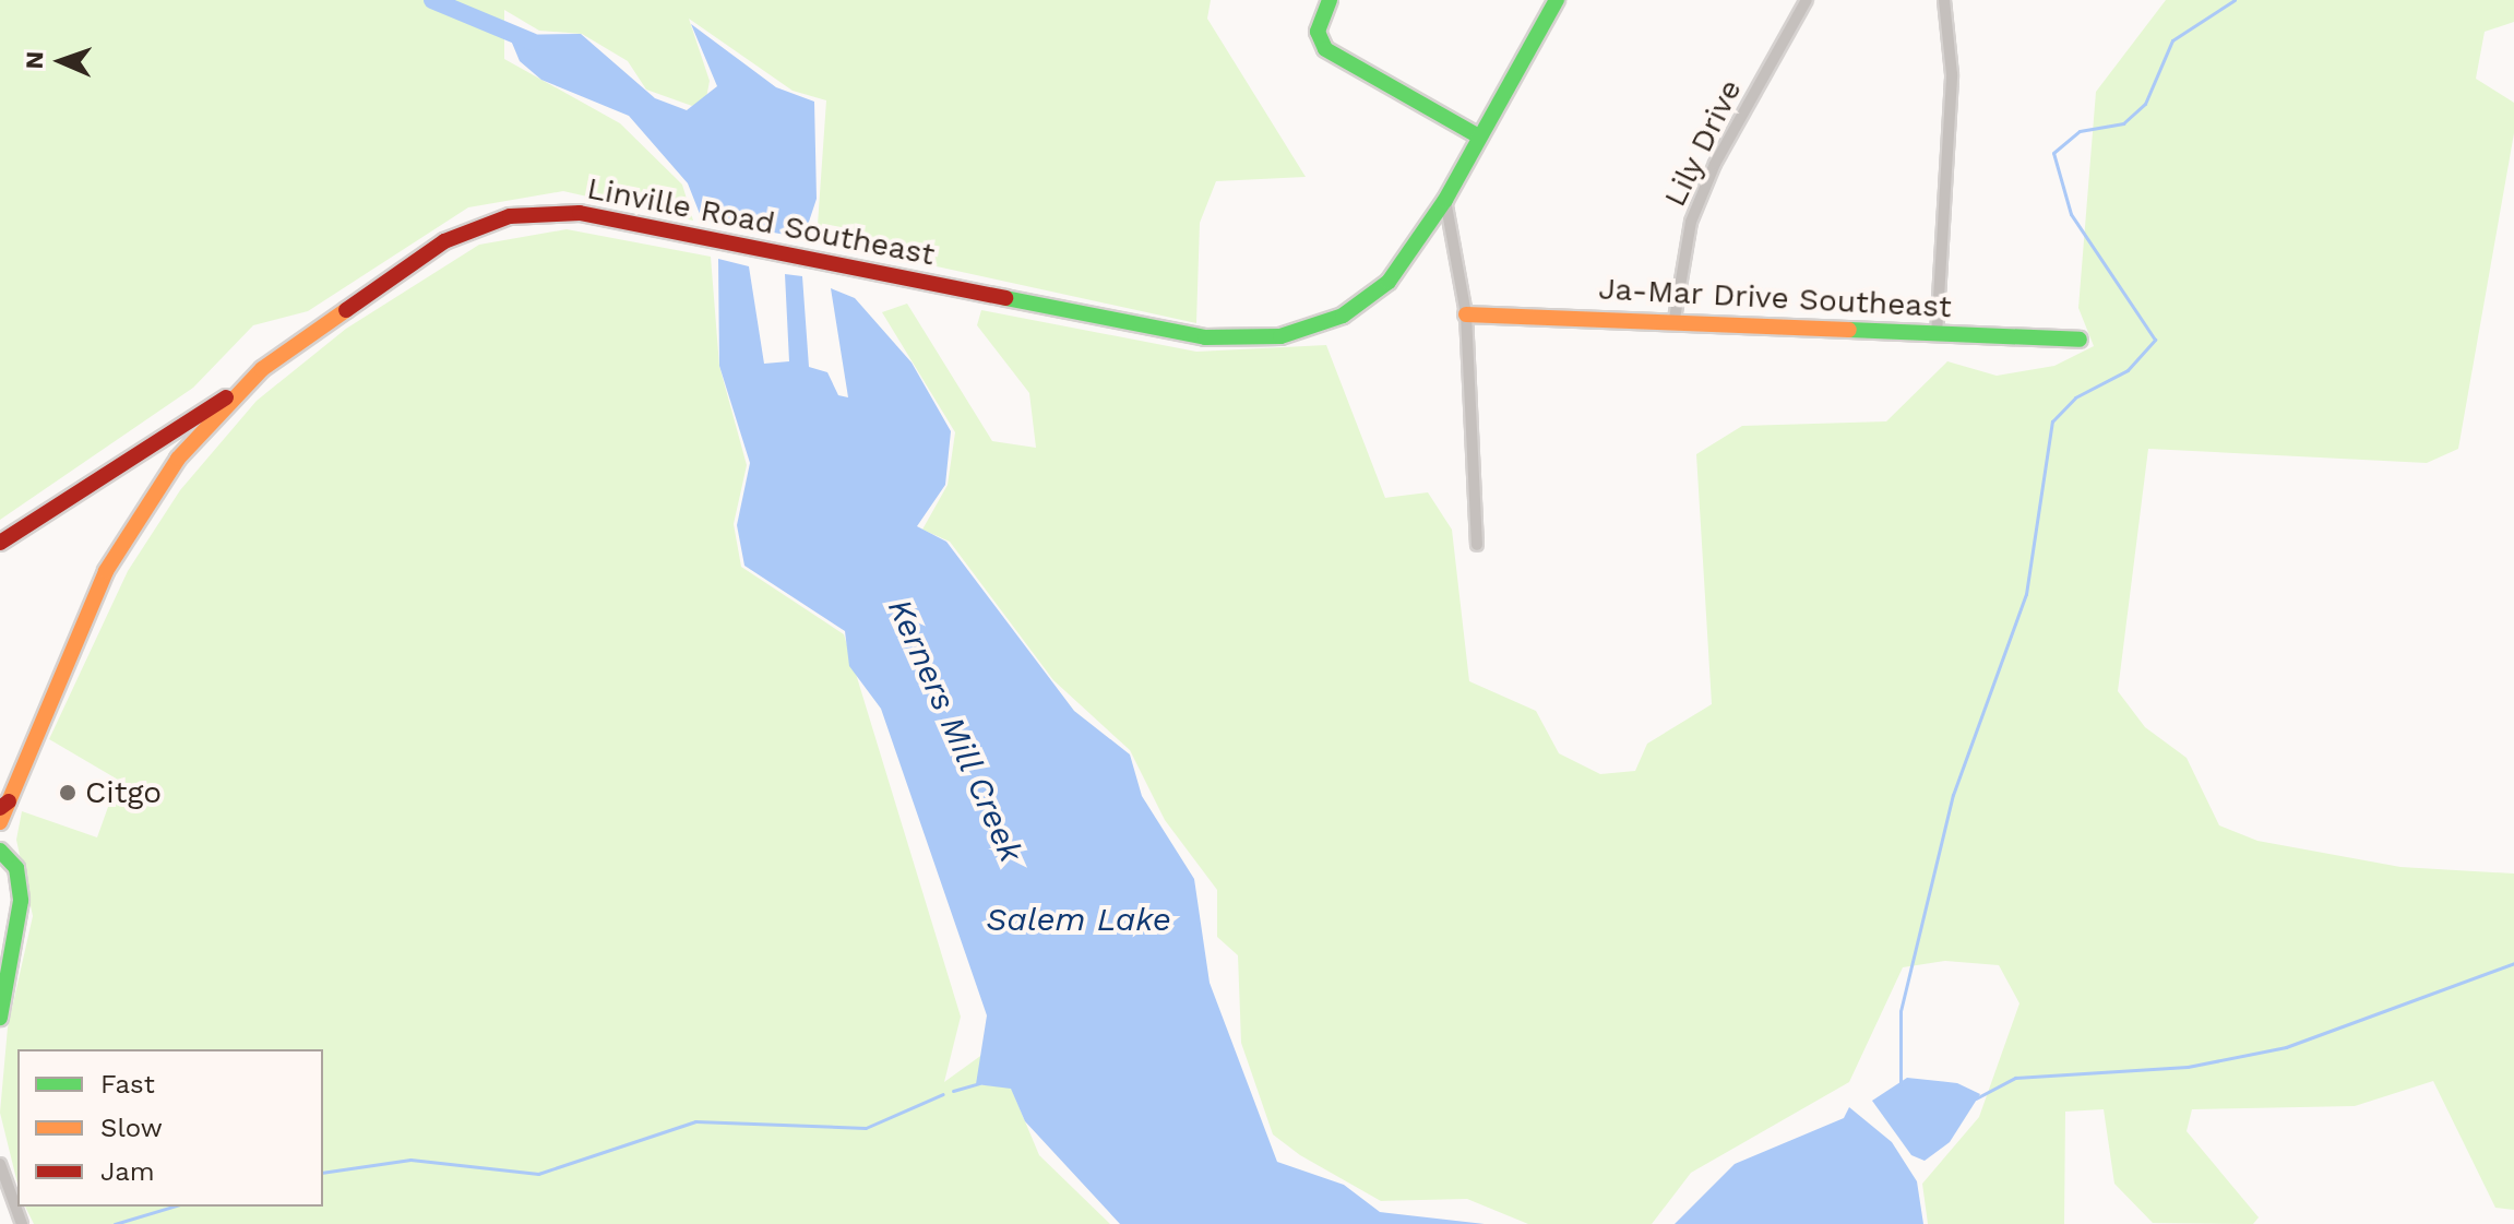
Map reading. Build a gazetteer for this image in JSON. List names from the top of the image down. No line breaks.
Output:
{"streets":{"main road":["Linville Road Southeast","Ja-Mar Drive Southeast"],"street":["Lily Drive"]},"crossings":[["Lily Drive","Ja-Mar Drive Southeast"]],"water":["Kerners Mill Creek","Salem Lake"],"places":["Citgo"],"legend":["Fast","Slow","Jam"],"north":"left"}
